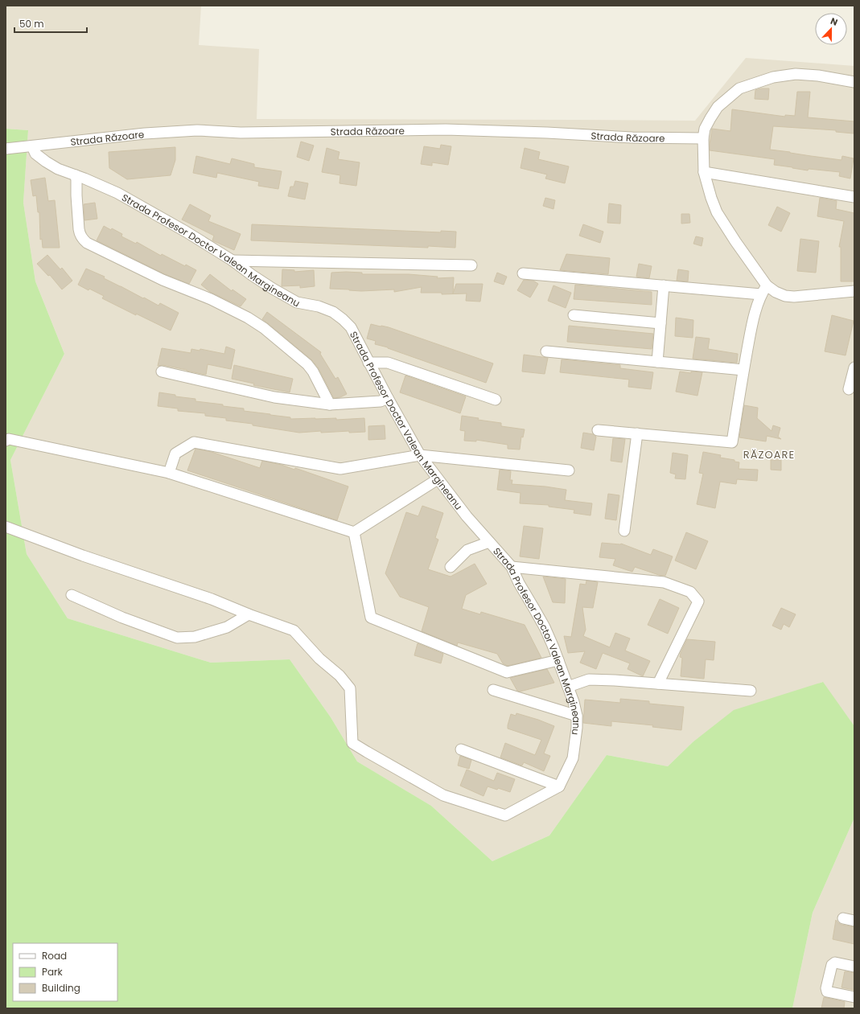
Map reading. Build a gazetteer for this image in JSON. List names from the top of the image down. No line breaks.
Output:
{"streets":{"street":["Strada Răzoare","Strada Profesor Doctor Valean Margineanu"]},"crossings":[["Strada Răzoare","Strada Profesor Doctor Valean Margineanu"]],"districts":["RĂZOARE"],"legend":["Road","Park","Building"],"scale_bar":"50 m","north":"top"}
